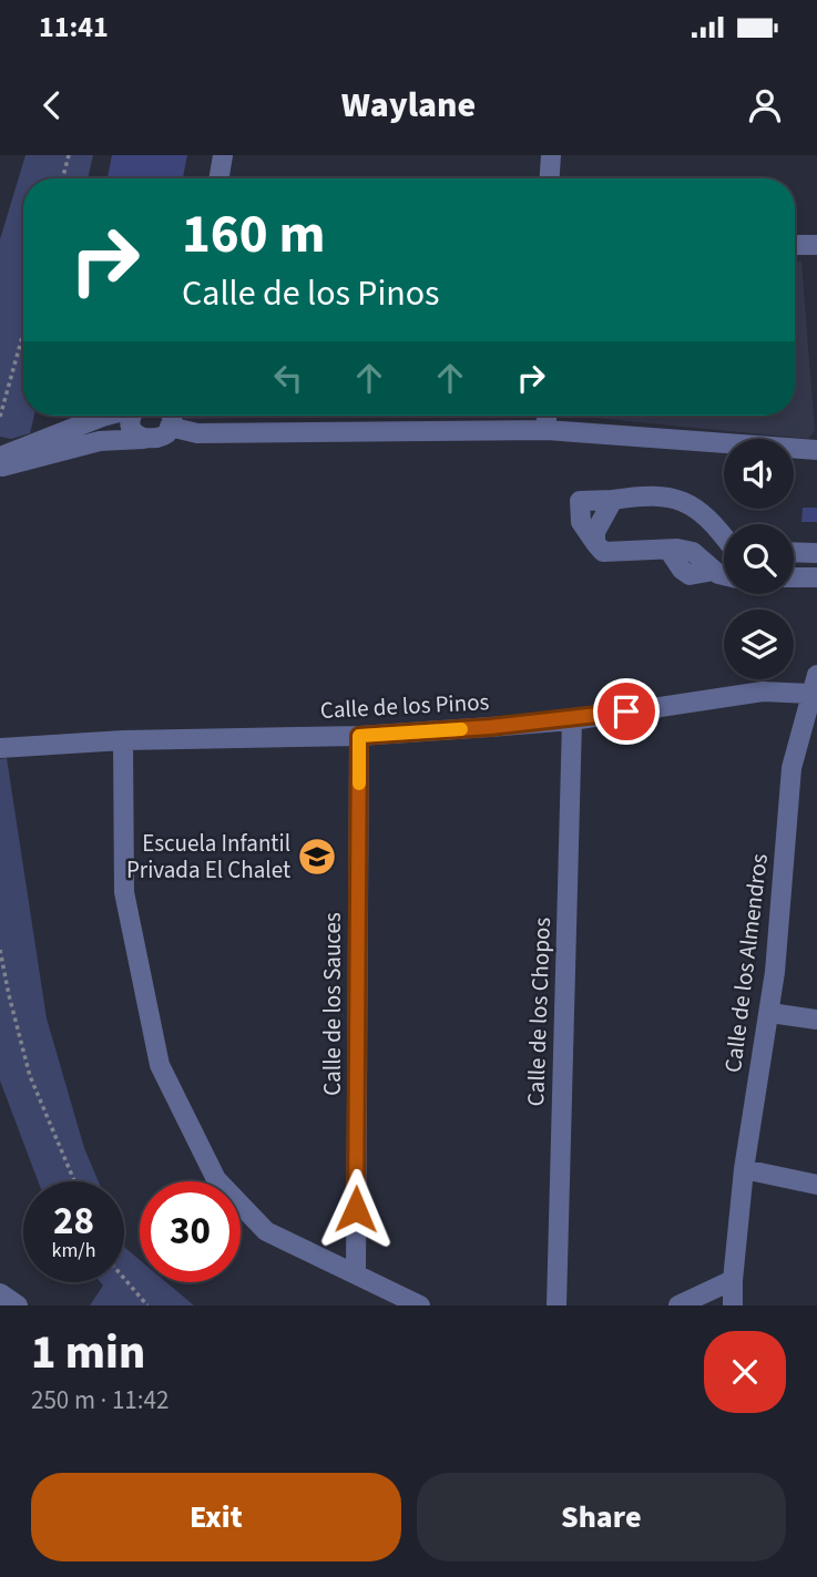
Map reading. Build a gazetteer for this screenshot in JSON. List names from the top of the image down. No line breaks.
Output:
{"streets":{"street":["Calle de los Pinos","Calle de los Almendros","Calle de los Sauces","Calle de los Chopos"]},"crossings":[["Calle de los Pinos","Calle de los Almendros"],["Calle de los Pinos","Calle de los Sauces"],["Calle de los Pinos","Calle de los Chopos"]],"places":{"school or university":["Escuela Infantil Privada El Chalet"]},"page":{"status":"11:41","header":"Waylane","turn":["160 m","Calle de los Pinos"],"speed":"28 km/h","limit":"30","heading":["1 min","250 m · 11:42"],"buttons":["Exit","Share"]}}
